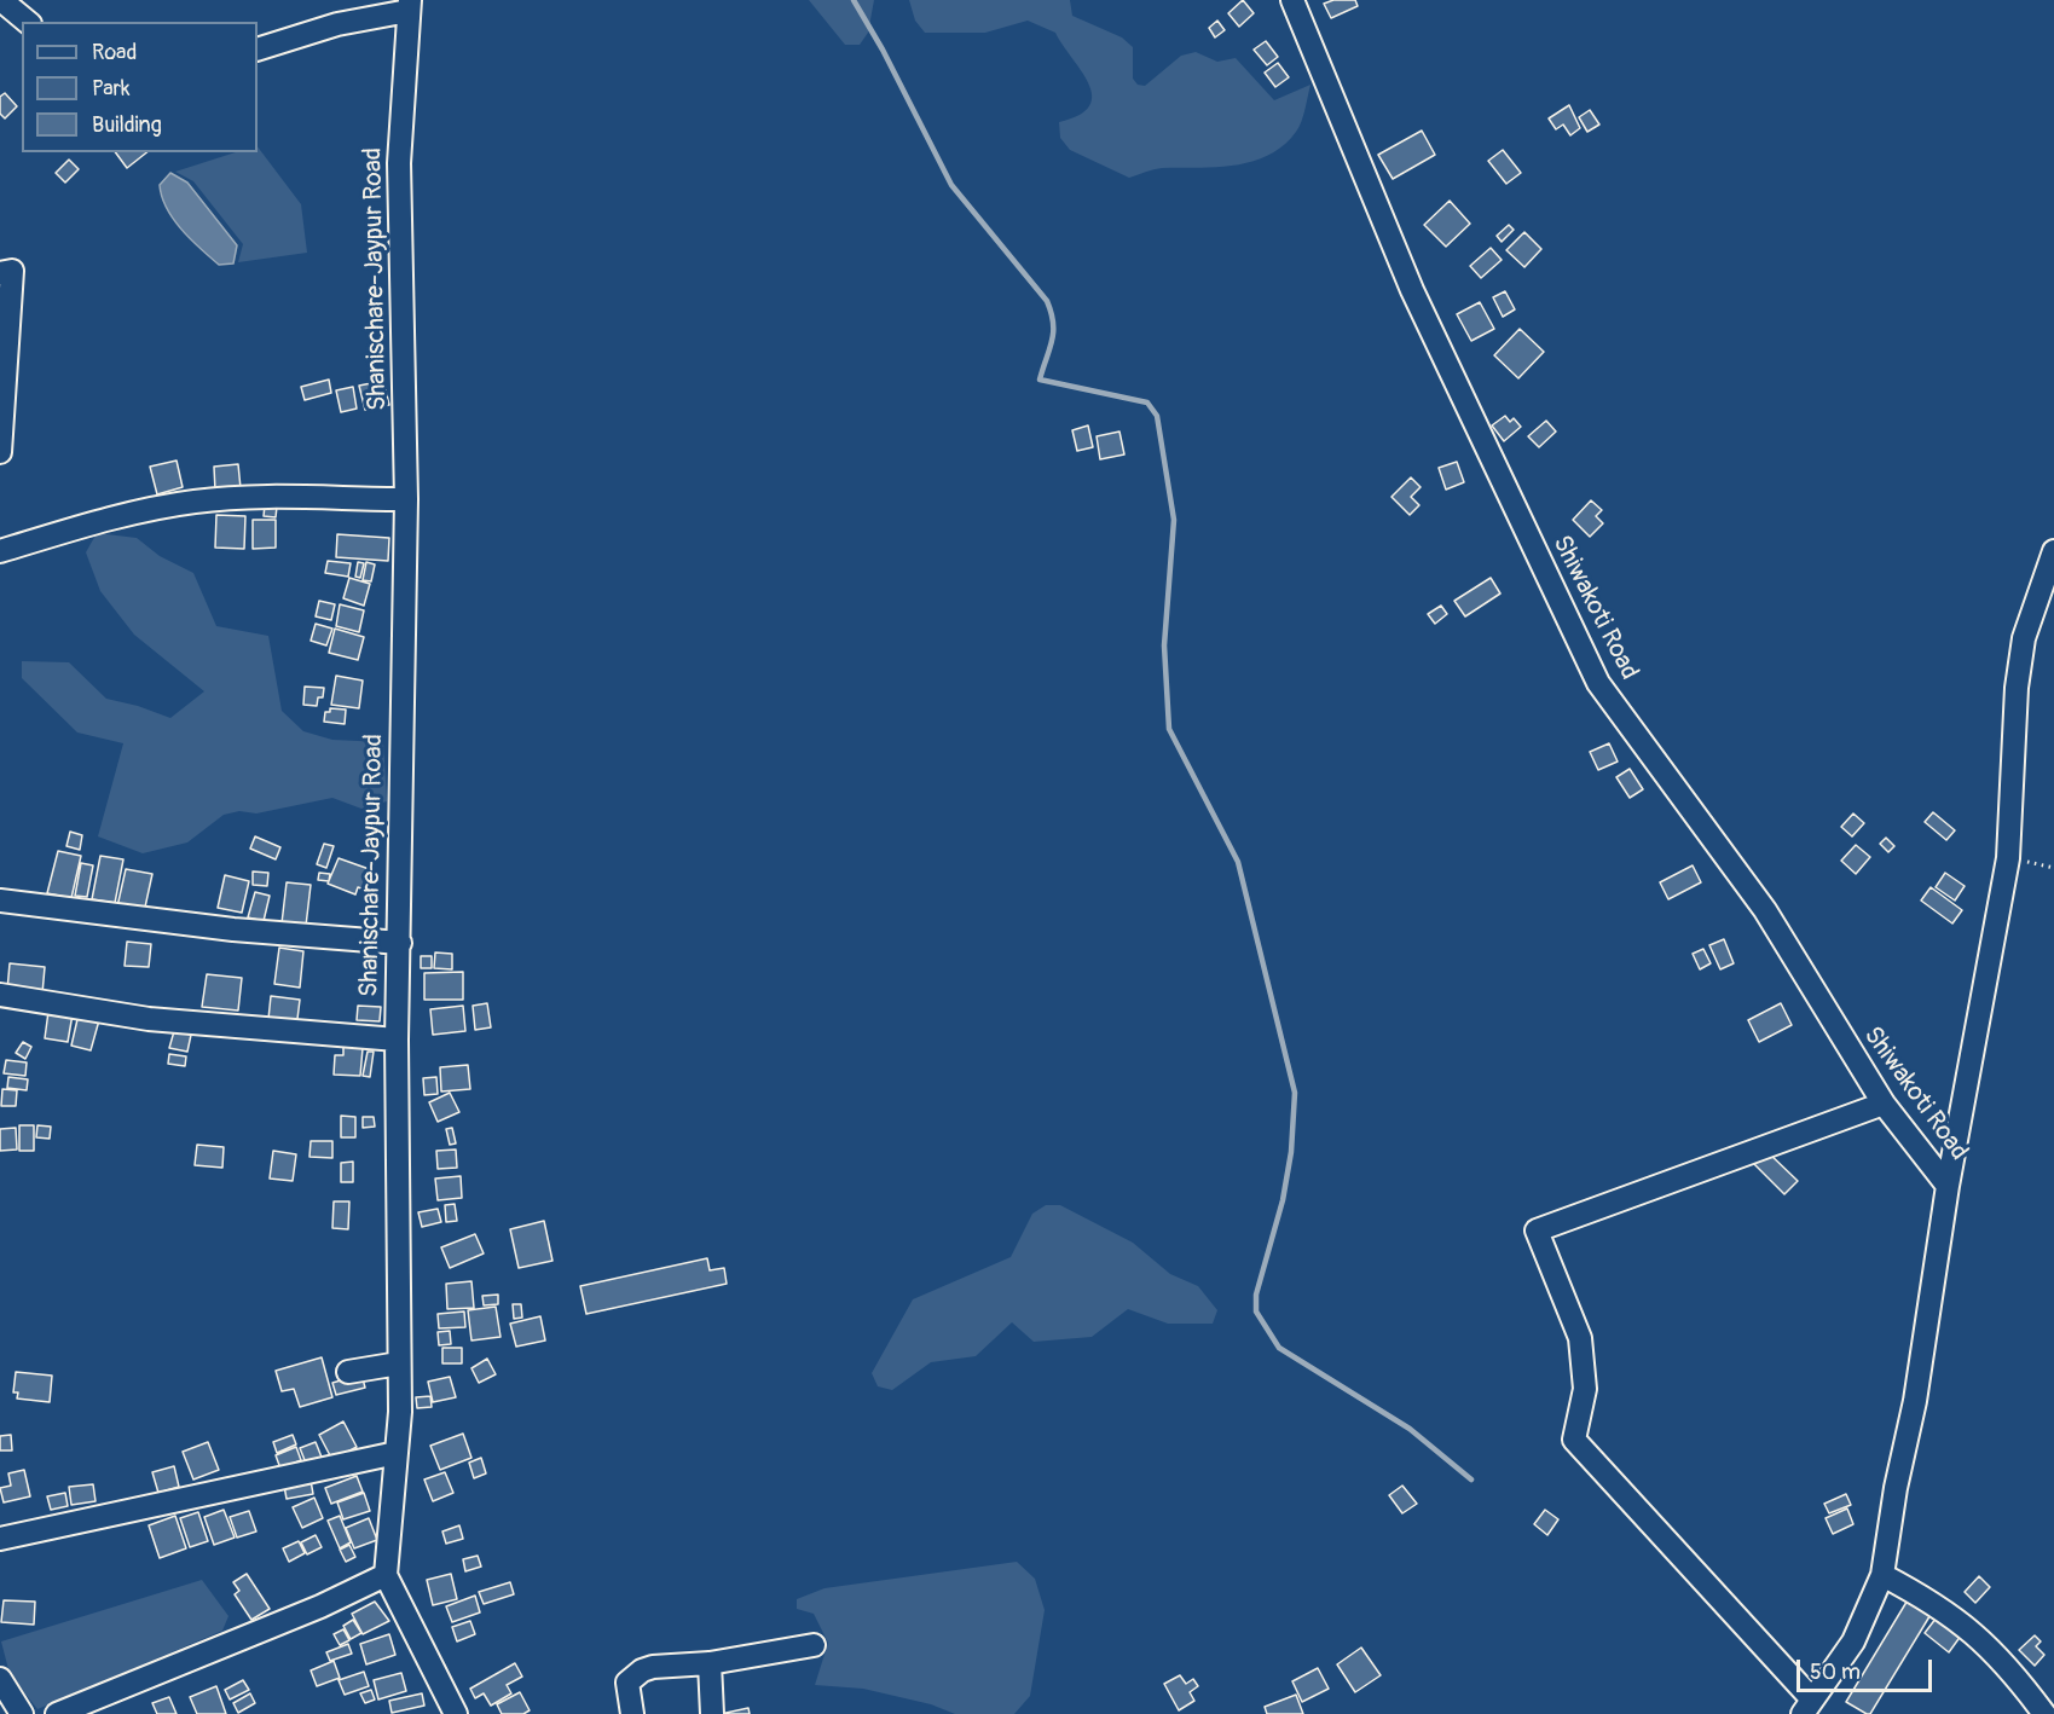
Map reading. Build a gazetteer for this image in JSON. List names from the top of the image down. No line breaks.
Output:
{"streets":{"street":["Shanischare-Jaypur Road","Shiwakoti Road"]},"legend":["Road","Park","Building"],"scale_bar":"50 m"}
